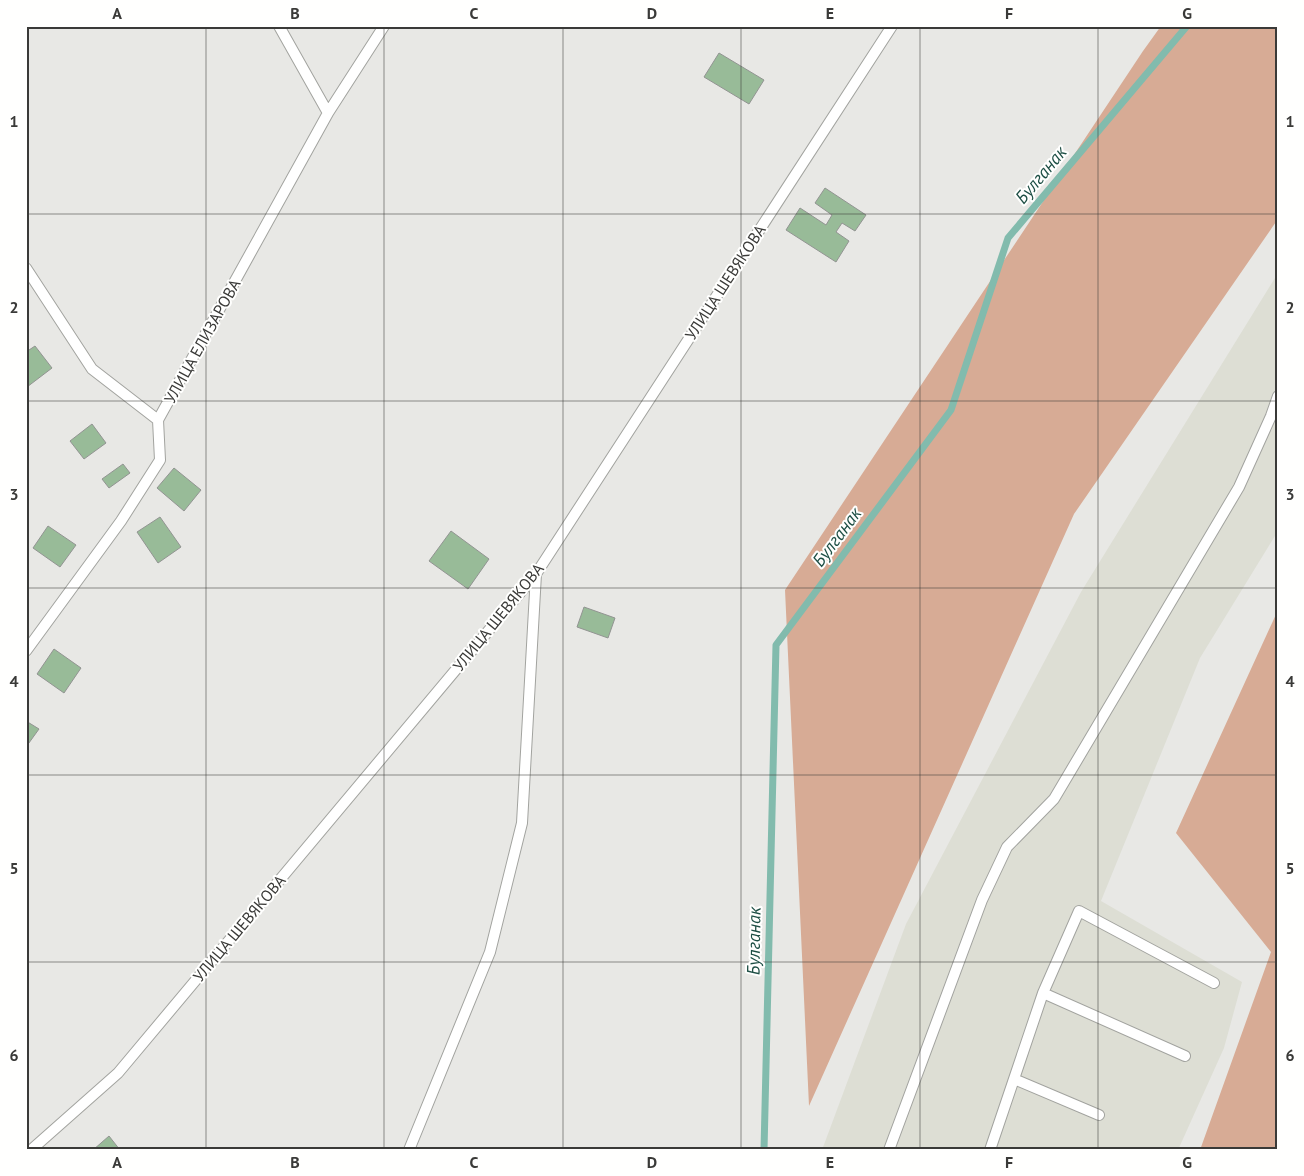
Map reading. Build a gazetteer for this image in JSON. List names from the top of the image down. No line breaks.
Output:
{"streets":{"lane":["УЛИЦА ШЕВЯКОВА","УЛИЦА ЕЛИЗАРОВА"]},"water":["Булганак"],"grid":{"columns":["A","B","C","D","E","F","G"],"rows":["1","2","3","4","5","6"]}}
